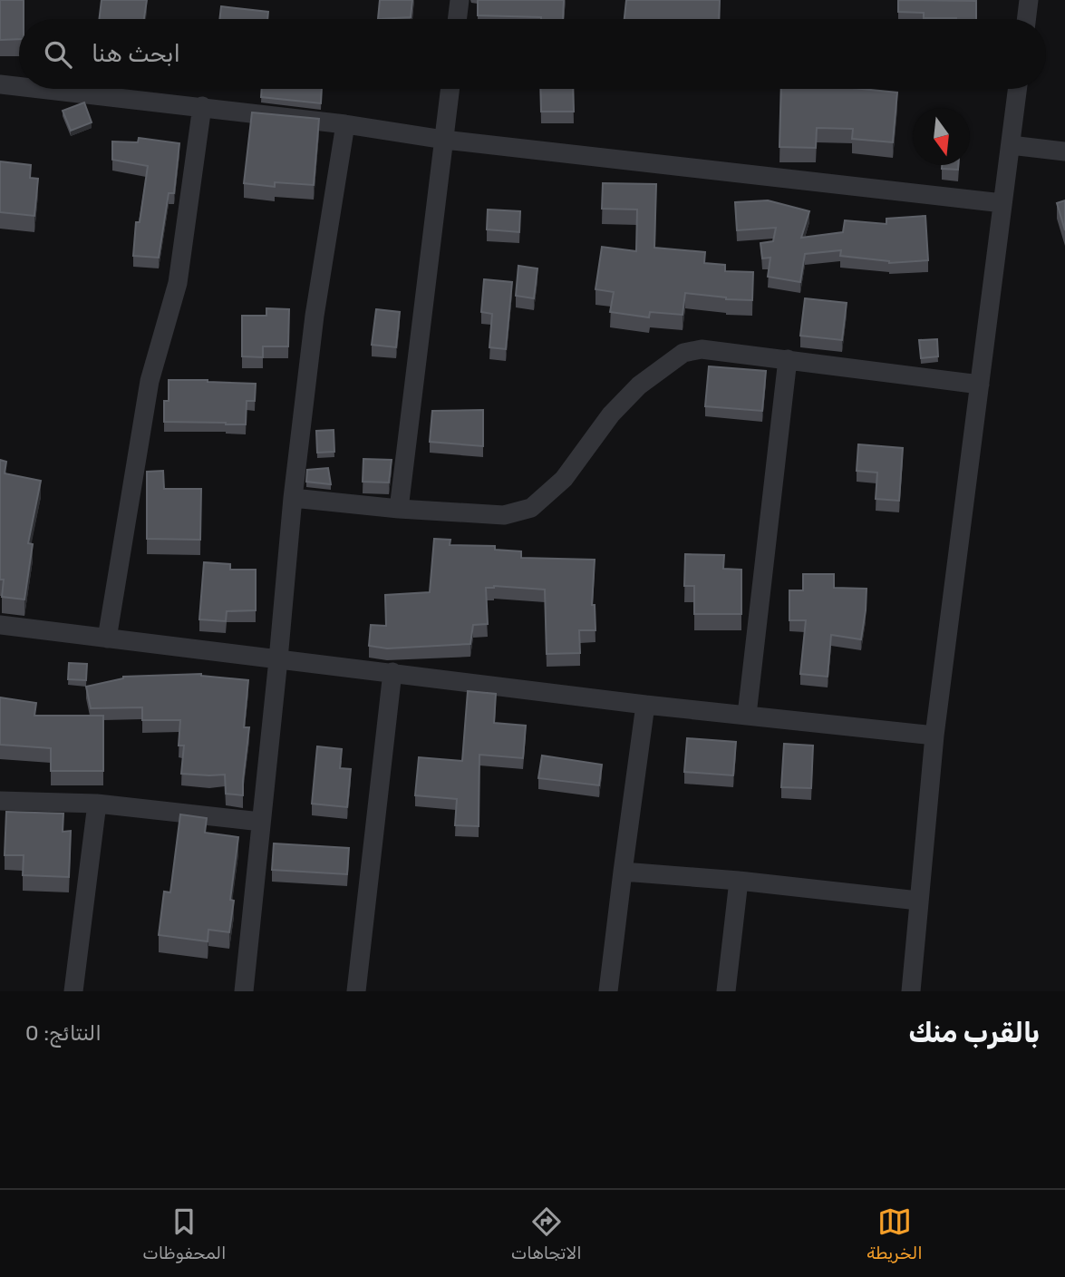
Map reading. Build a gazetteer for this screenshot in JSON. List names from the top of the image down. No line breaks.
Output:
{"north":"bottom","page":{"search":"ابحث هنا","heading":["بالقرب منك","النتائج: 0"],"nav":["الخريطة","الاتجاهات","المحفوظات"]}}
